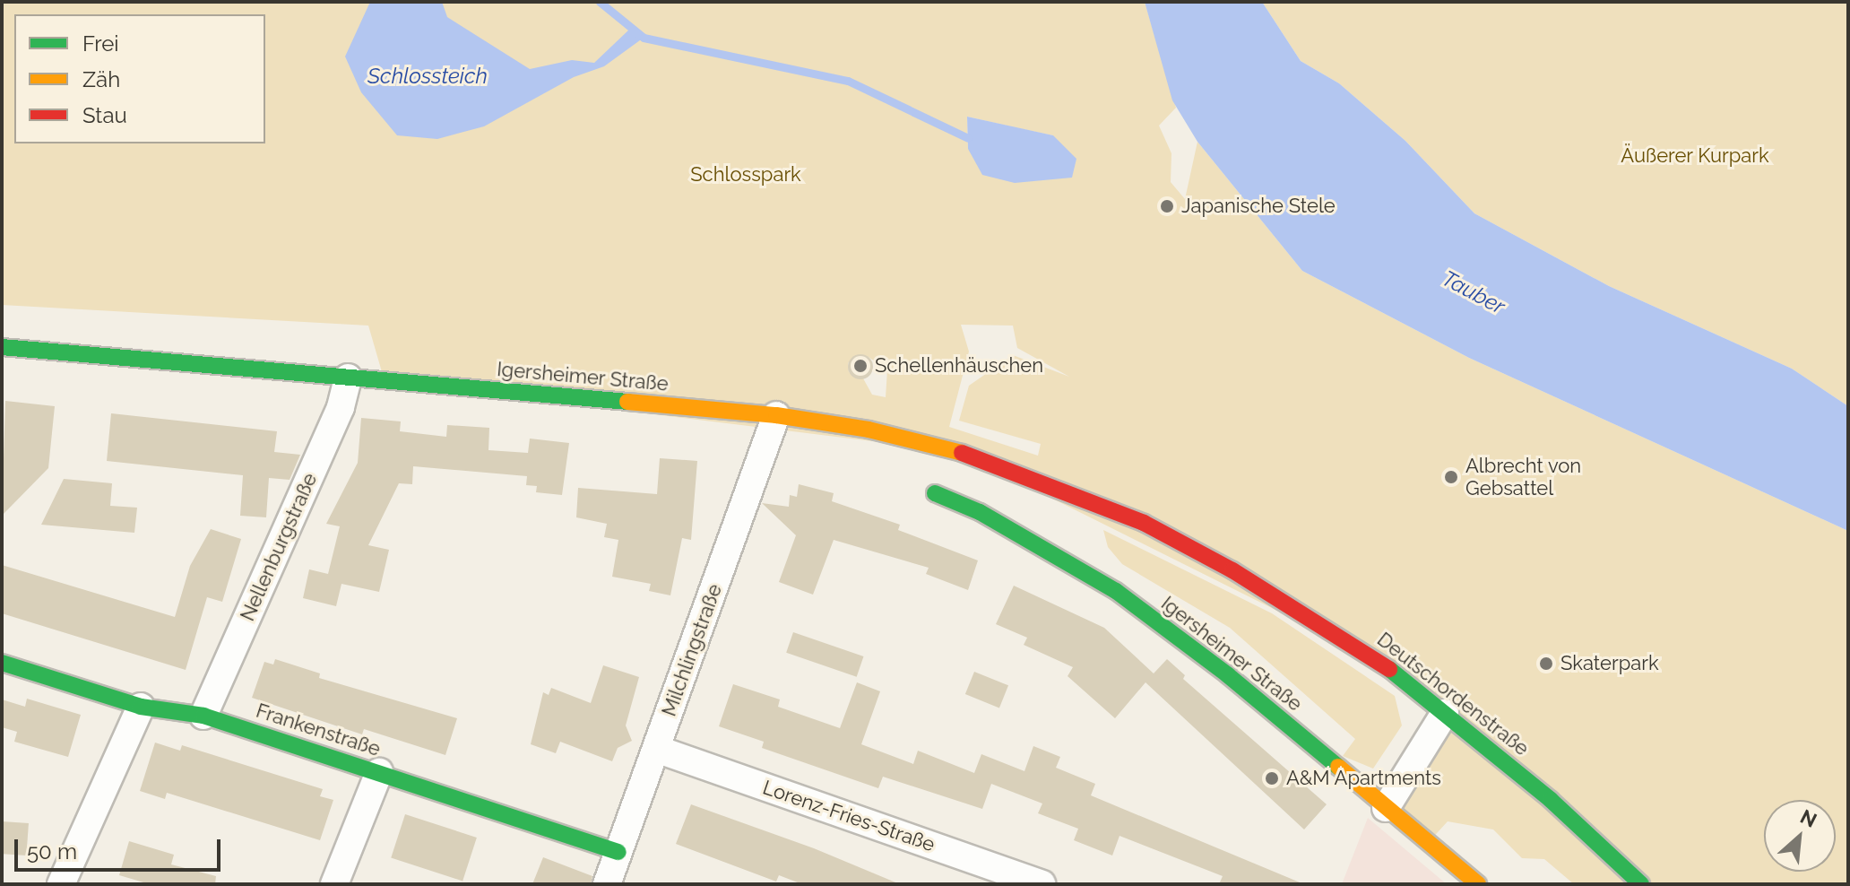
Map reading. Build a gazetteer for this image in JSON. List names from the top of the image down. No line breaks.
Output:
{"streets":{"street":["Igersheimer Straße","Nellenburgstraße","Milchlingstraße","Deutschordenstraße","Frankenstraße","Lorenz-Fries-Straße"]},"crossings":[["Igersheimer Straße","Nellenburgstraße"],["Igersheimer Straße","Milchlingstraße"],["Igersheimer Straße","Deutschordenstraße"],["Nellenburgstraße","Frankenstraße"],["Milchlingstraße","Frankenstraße"],["Milchlingstraße","Lorenz-Fries-Straße"]],"water":["Schlossteich","Tauber"],"parks":["Äußerer Kurpark","Schlosspark"],"places":["Japanische Stele","Schellenhäuschen","Albrecht von Gebsattel","Skaterpark","A&M Apartments"],"legend":["Frei","Zäh","Stau"],"scale_bar":"50 m","north":"top right"}
